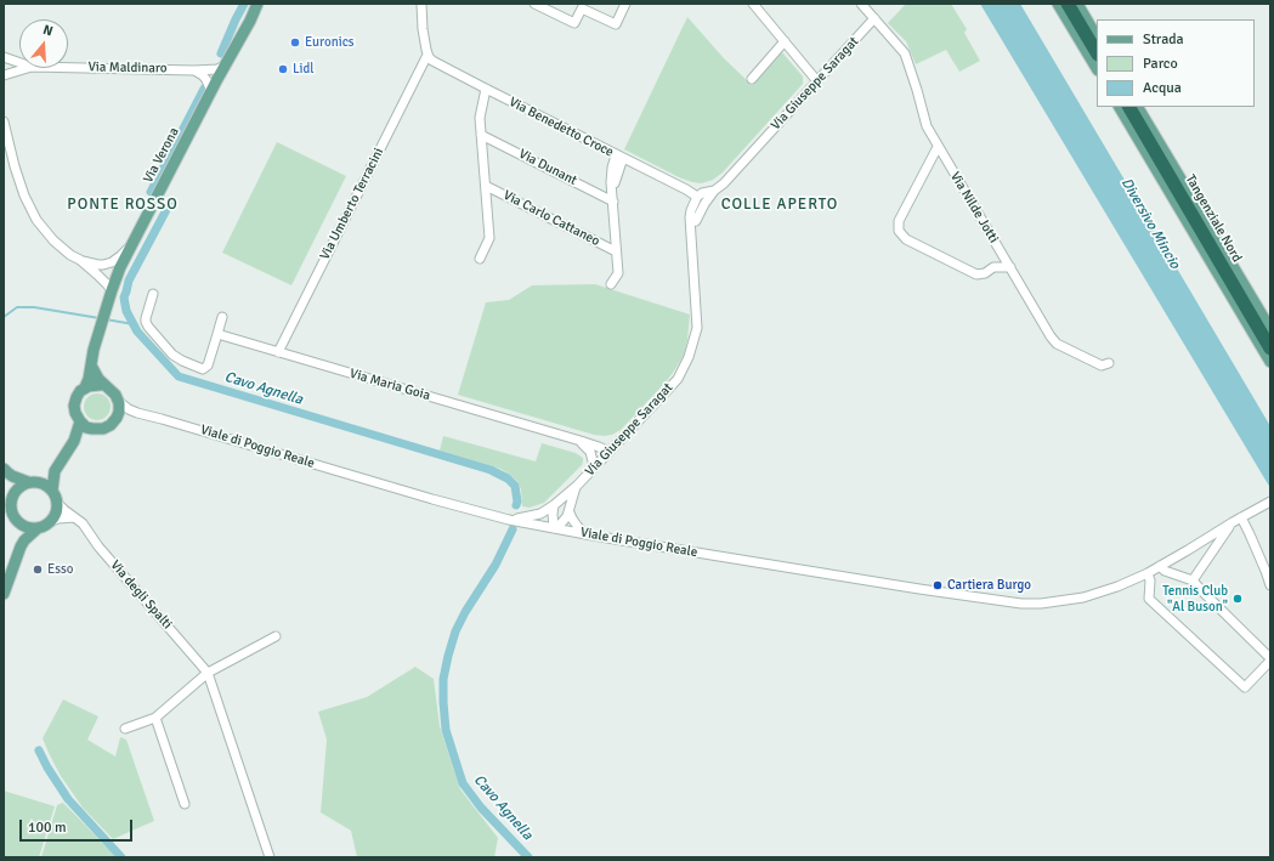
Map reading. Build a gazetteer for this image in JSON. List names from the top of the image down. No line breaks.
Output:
{"streets":{"highway":["Tangenziale Nord"],"main road":["Via Verona"],"street":["Via Maldinaro","Via Giuseppe Saragat","Via Benedetto Croce","Via Dunant","Via Umberto Terracini","Via Nilde Jotti","Via Carlo Cattaneo","Via Maria Goia","Viale di Poggio Reale","Via degli Spalti"]},"crossings":[["Via Maldinaro","Via Verona"],["Via Giuseppe Saragat","Via Benedetto Croce"],["Via Giuseppe Saragat","Via Nilde Jotti"],["Via Giuseppe Saragat","Via Maria Goia"],["Via Giuseppe Saragat","Viale di Poggio Reale"],["Via Benedetto Croce","Via Umberto Terracini"],["Via Verona","Viale di Poggio Reale"],["Via Umberto Terracini","Via Maria Goia"]],"districts":["PONTE ROSSO","COLLE APERTO"],"water":["Diversivo Mincio","Cavo Agnella"],"places":["Euronics","Lidl","Esso","Cartiera Burgo","Tennis Club \"Al Buson\""],"legend":["Strada","Parco","Acqua"],"scale_bar":"100 m","north":"top"}
